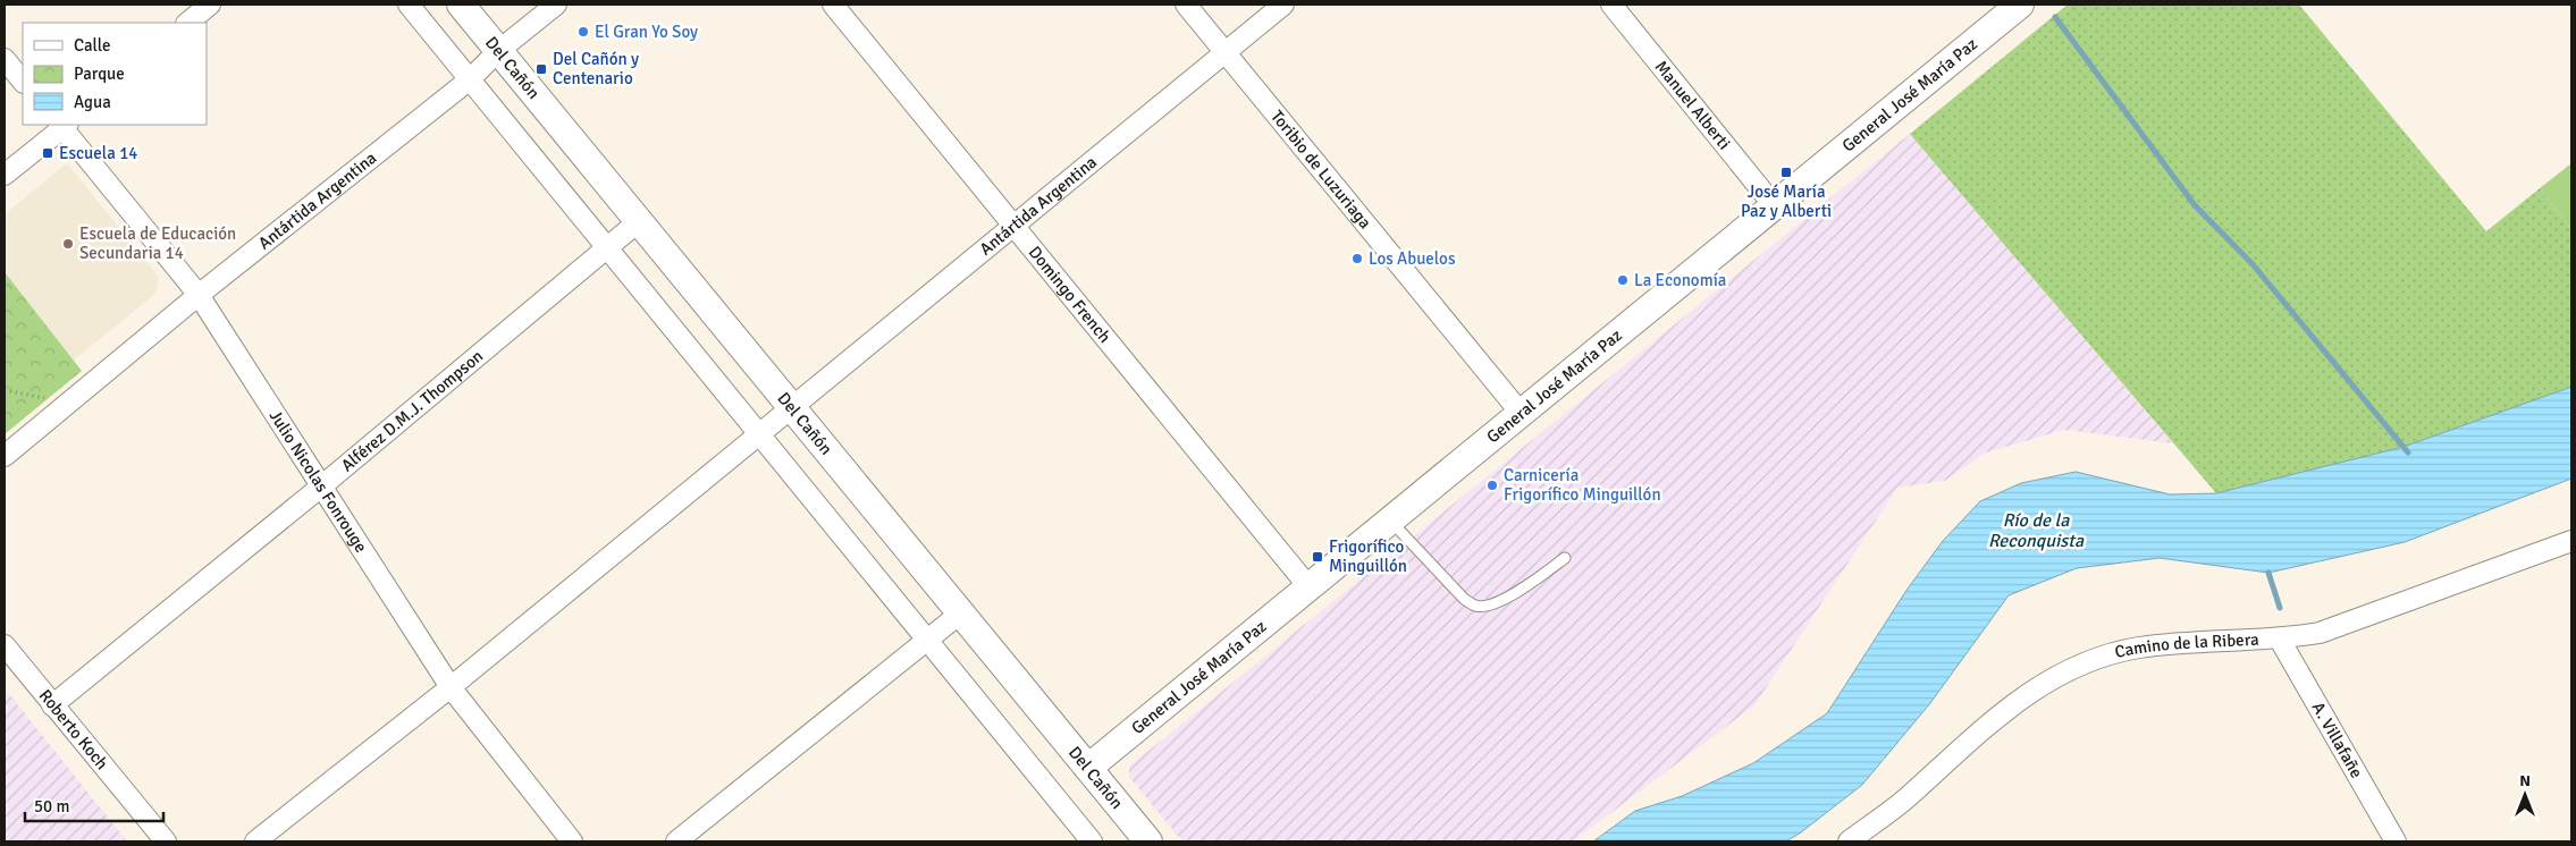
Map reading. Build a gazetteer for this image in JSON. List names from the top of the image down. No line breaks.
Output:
{"streets":{"street":["Del Cañón","General José María Paz","Manuel Alberti","Toribio de Luzuriaga","Antártida Argentina","Domingo French","Alférez D.M.J. Thompson","Julio Nicolas Fonrouge","Camino de la Ribera","Roberto Koch","A. Villafañe"]},"crossings":[["Del Cañón","General José María Paz"],["Del Cañón","Antártida Argentina"],["Del Cañón","Alférez D.M.J. Thompson"],["General José María Paz","Manuel Alberti"],["General José María Paz","Toribio de Luzuriaga"],["General José María Paz","Domingo French"],["Toribio de Luzuriaga","Antártida Argentina"],["Antártida Argentina","Domingo French"],["Antártida Argentina","Julio Nicolas Fonrouge"],["Alférez D.M.J. Thompson","Julio Nicolas Fonrouge"],["Alférez D.M.J. Thompson","Roberto Koch"],["Camino de la Ribera","A. Villafañe"]],"water":["Río de la Reconquista"],"places":{"other":["El Gran Yo Soy","Escuela de Educación Secundaria 14","Los Abuelos","La Economía","Carnicería Frigorífico Minguillón"],"transit":["Del Cañón y Centenario","Escuela 14","José María Paz y Alberti","Frigorífico Minguillón"]},"legend":["Calle","Parque","Agua"],"scale_bar":"50 m","north":"top"}
